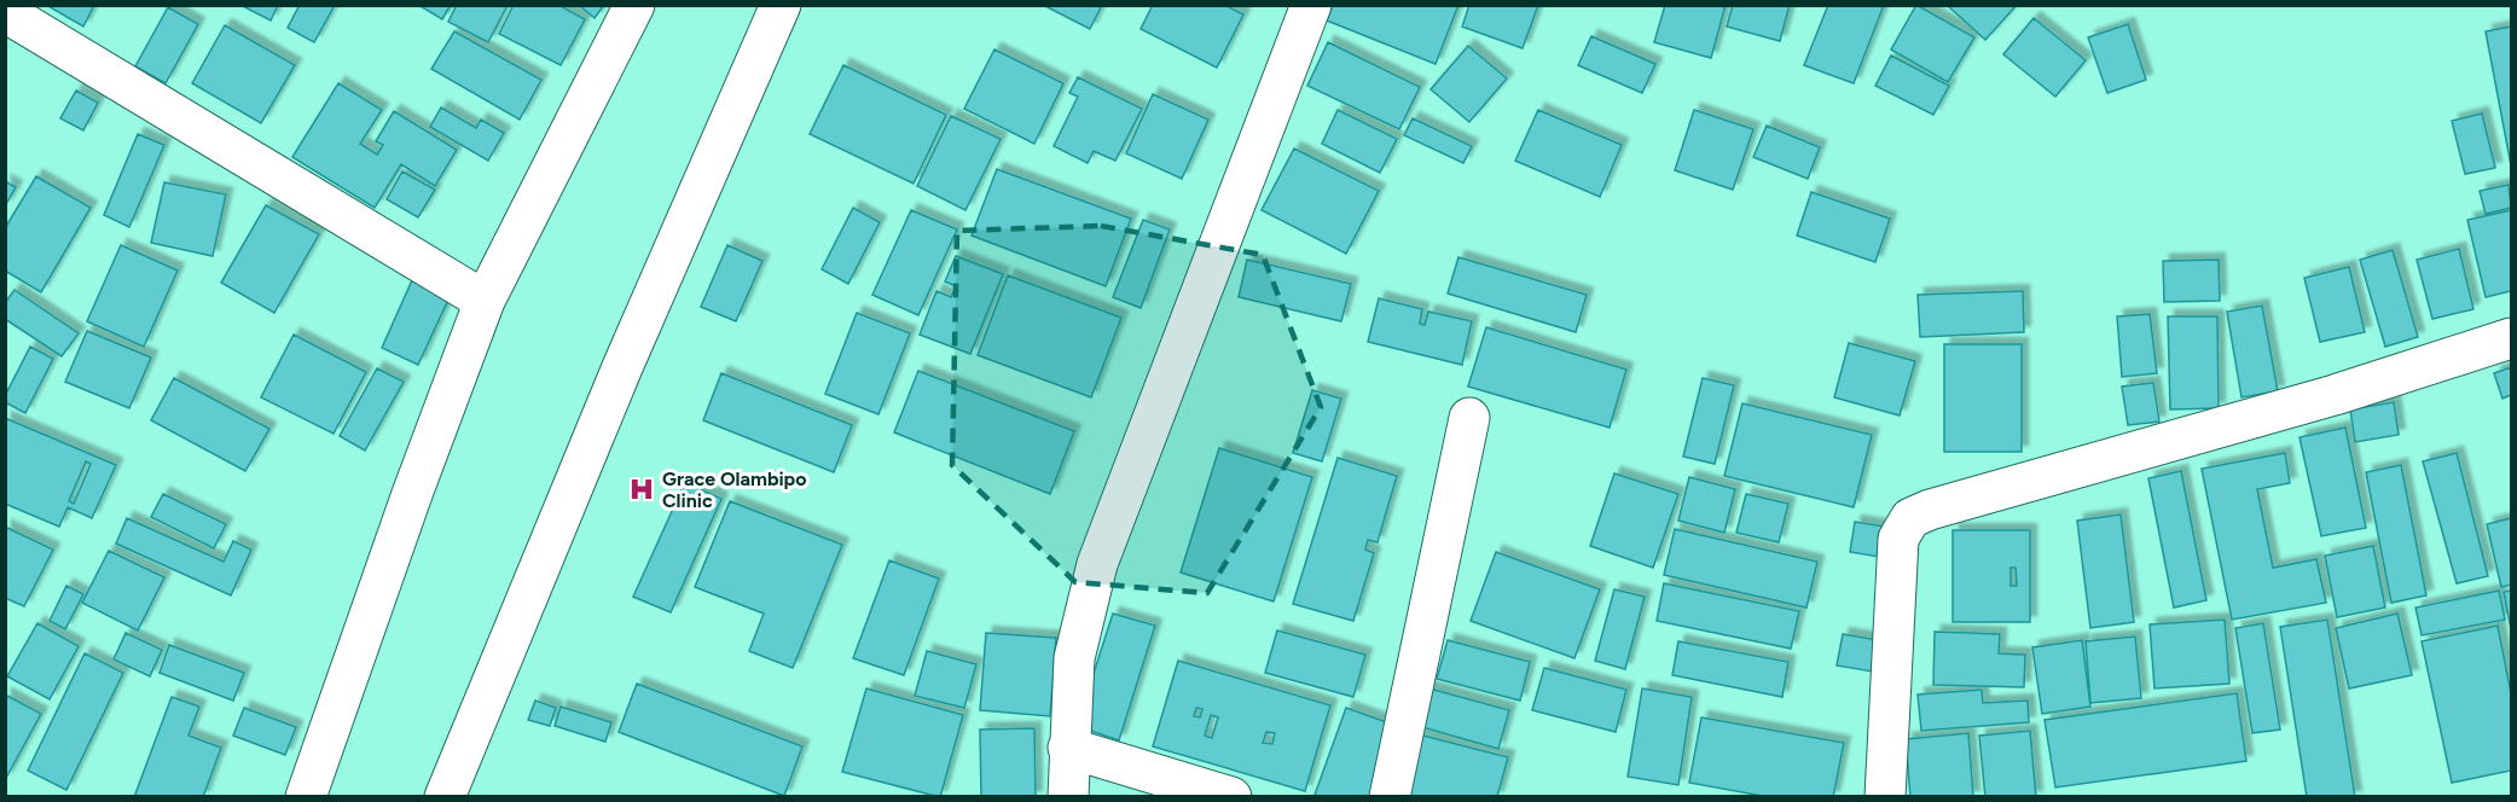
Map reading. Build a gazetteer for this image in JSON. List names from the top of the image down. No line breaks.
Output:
{"places":{"hospital":["Grace Olambipo Clinic"]}}
